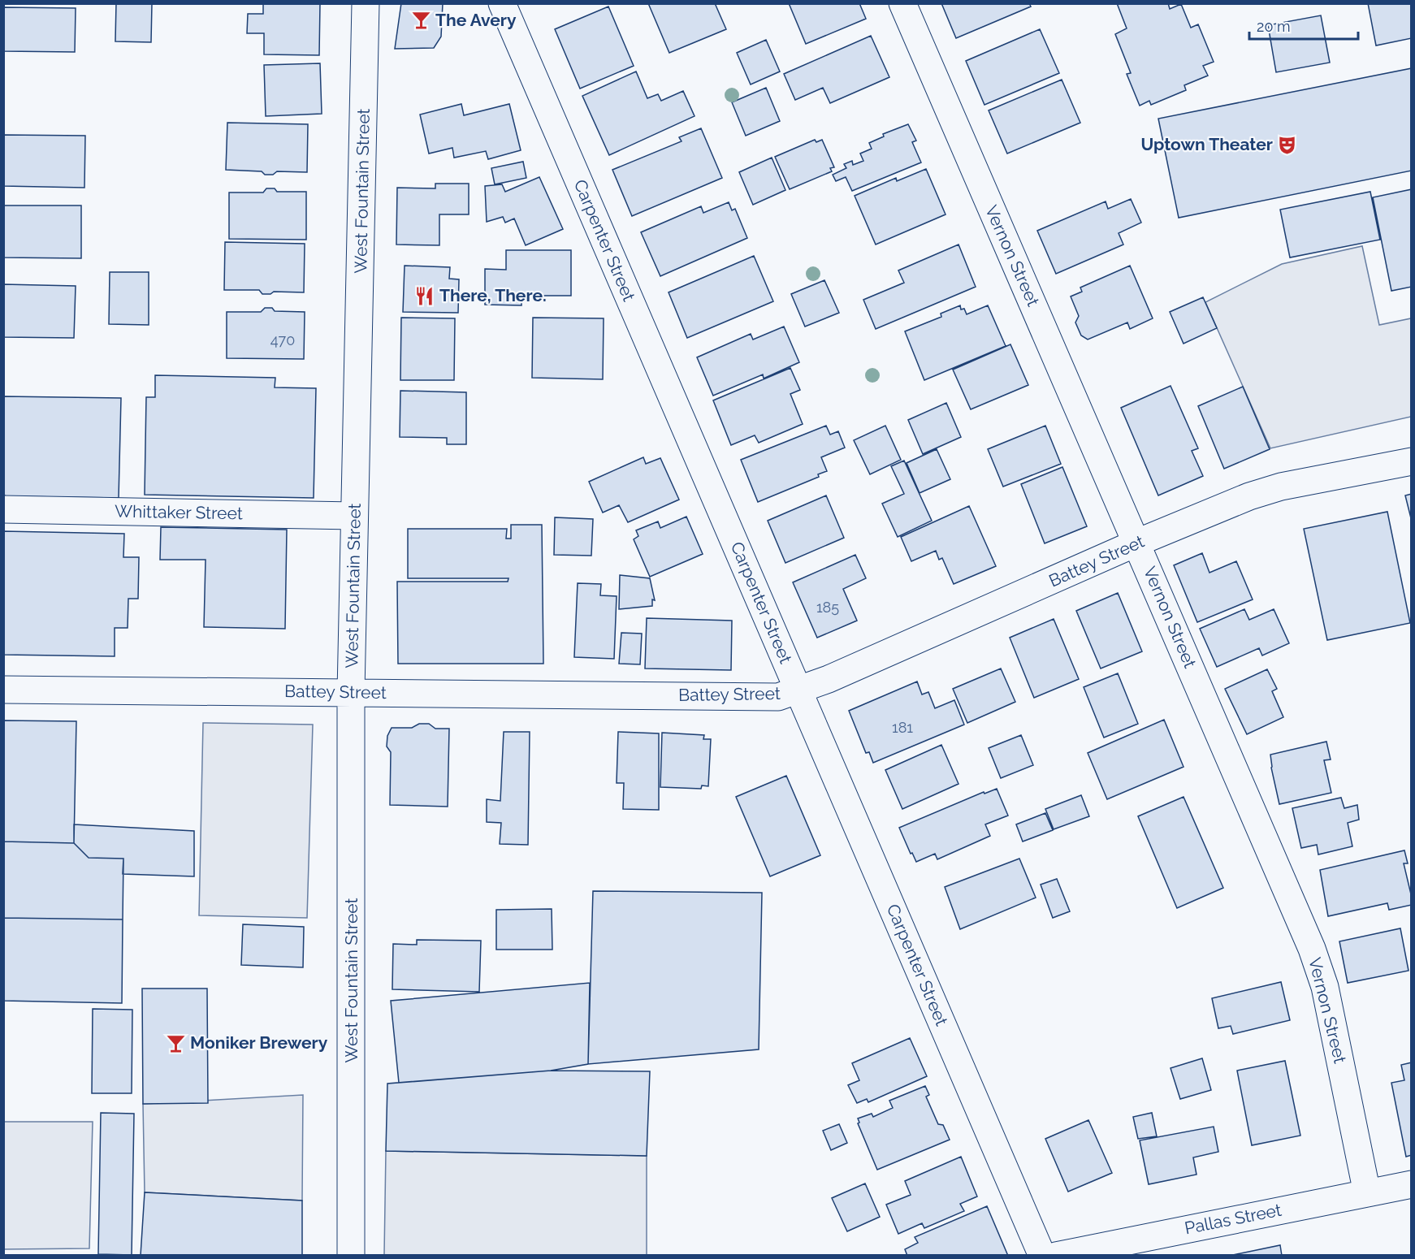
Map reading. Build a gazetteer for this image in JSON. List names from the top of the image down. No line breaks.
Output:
{"streets":{"street":["West Fountain Street","Carpenter Street","Vernon Street","Whittaker Street","Battey Street","Pallas Street"]},"crossings":[["West Fountain Street","Whittaker Street"],["West Fountain Street","Battey Street"],["Carpenter Street","Battey Street"],["Vernon Street","Battey Street"],["Vernon Street","Pallas Street"]],"places":{"bar":["The Avery","Moniker Brewery"],"theatre":["Uptown Theater"],"restaurant":["There, There."]},"house_numbers":["470","185","181"],"scale_bar":"20 m"}
